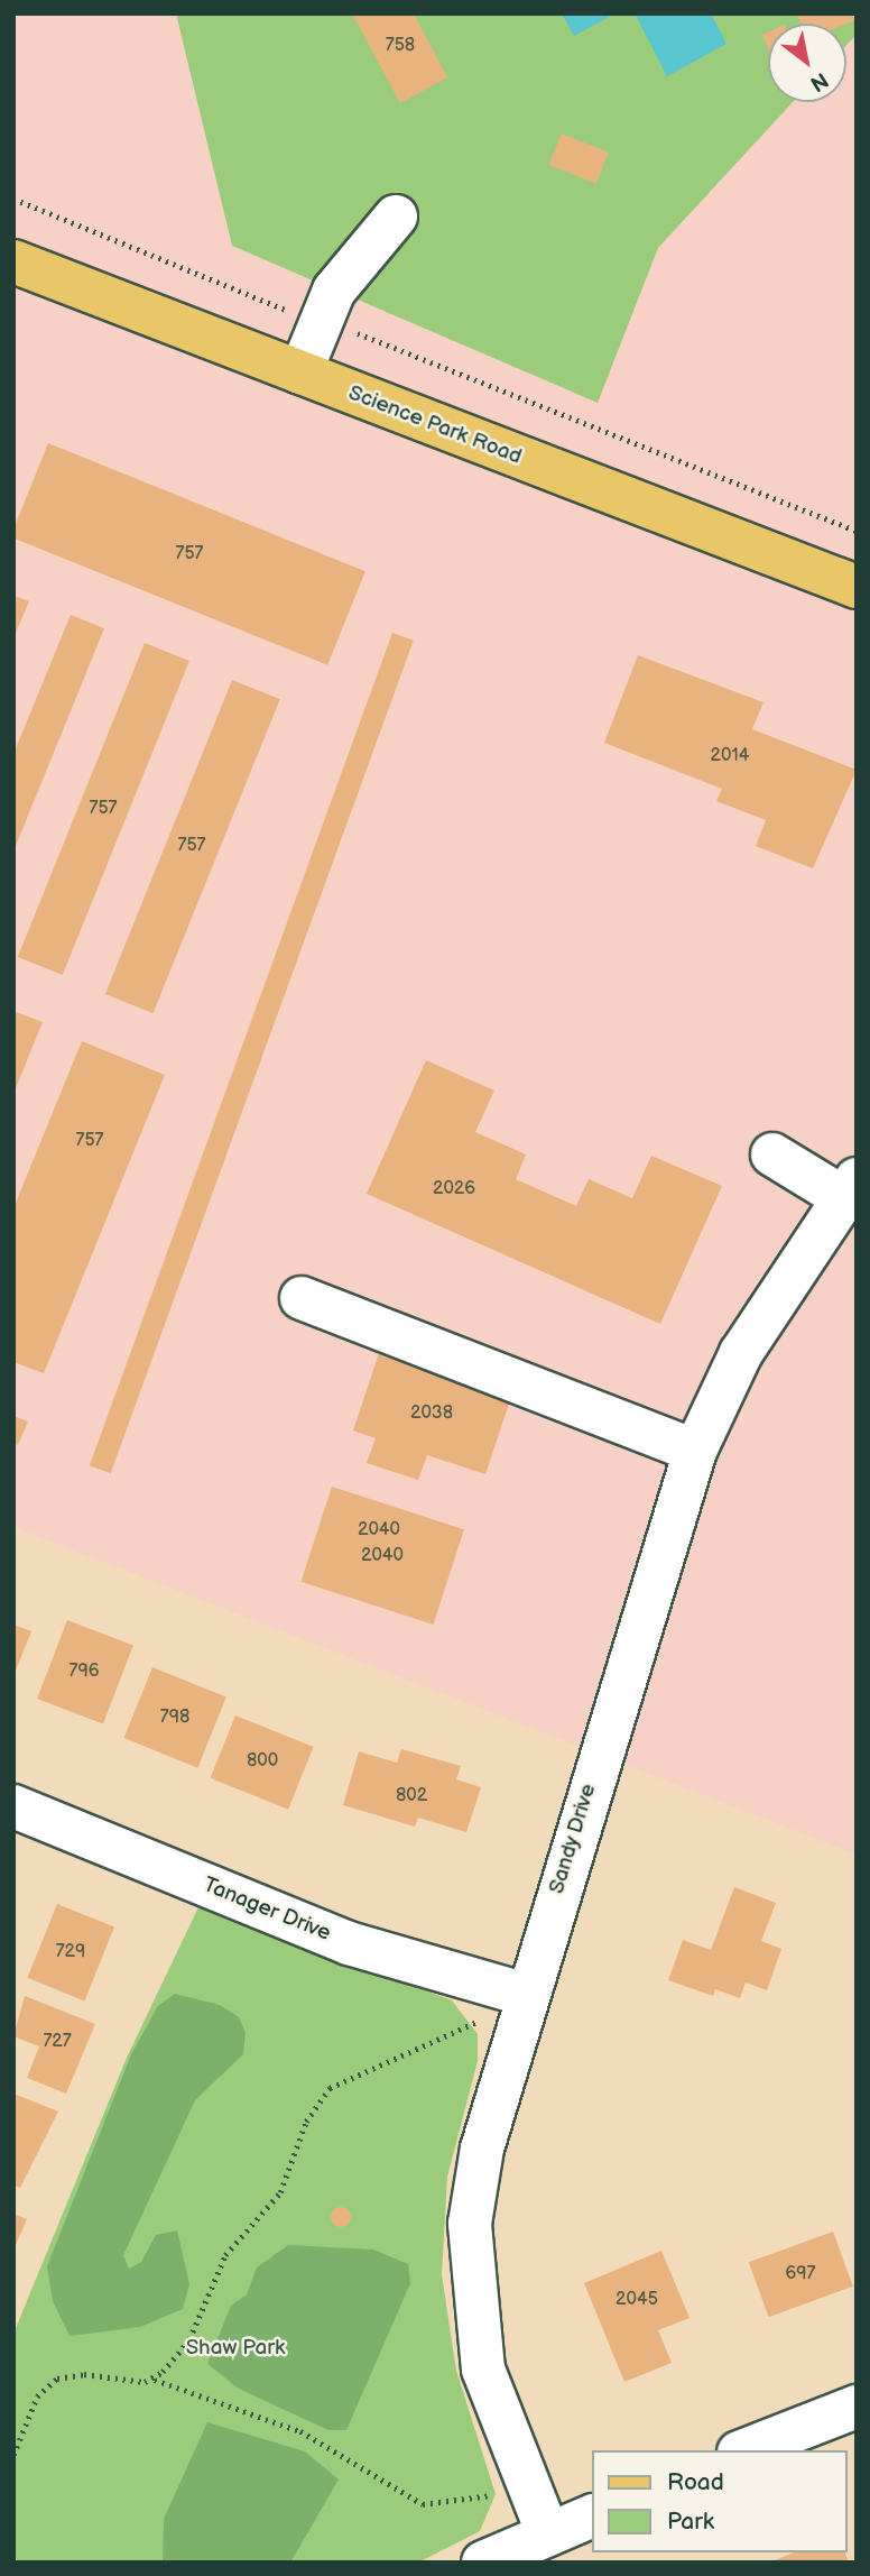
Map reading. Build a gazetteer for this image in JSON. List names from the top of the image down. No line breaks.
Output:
{"streets":{"main road":["Science Park Road"],"street":["Sandy Drive","Tanager Drive"]},"crossings":[["Sandy Drive","Tanager Drive"]],"parks":["Shaw Park"],"house_numbers":["758","757","2014","757","757","757","2026","2038","2040","2040","796","798","800","802","729","727","697","2045"],"legend":["Road","Park"],"north":"bottom right"}
